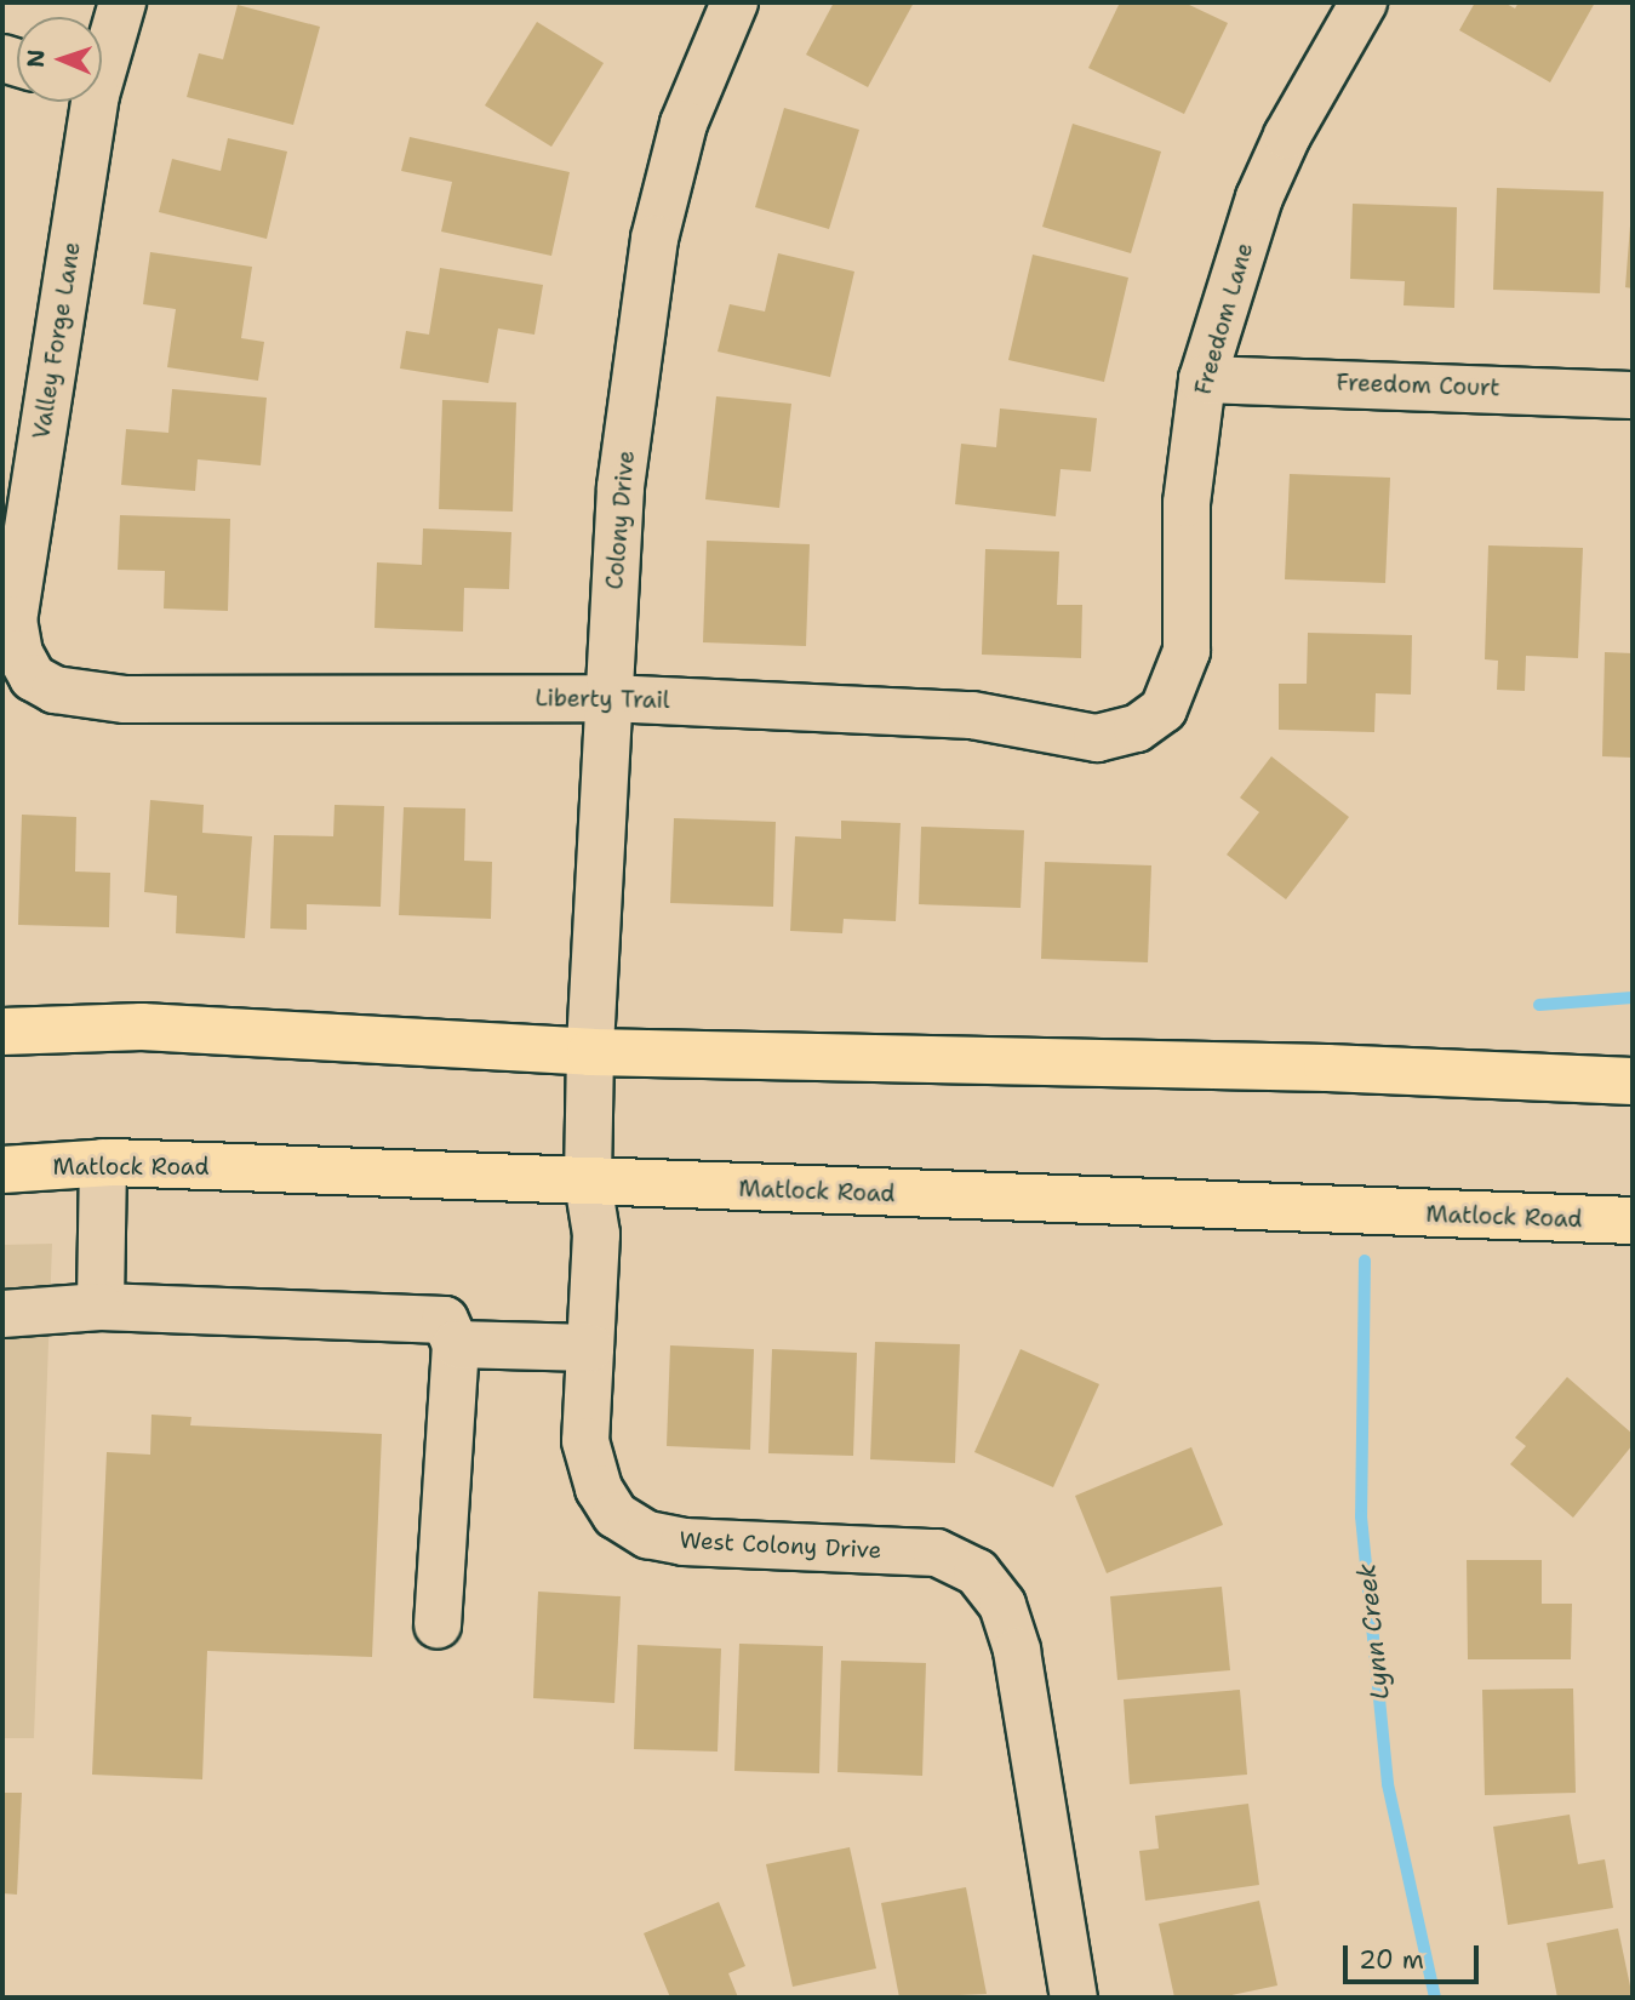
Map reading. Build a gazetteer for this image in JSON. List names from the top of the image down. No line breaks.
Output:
{"streets":{"main road":["Matlock Road"],"street":["Freedom Lane","Valley Forge Lane","Freedom Court","Colony Drive","Liberty Trail","West Colony Drive"]},"crossings":[["Freedom Lane","Freedom Court"],["Freedom Lane","Liberty Trail"],["Valley Forge Lane","Liberty Trail"],["Colony Drive","Liberty Trail"],["Colony Drive","West Colony Drive"],["Matlock Road","West Colony Drive"]],"water":["Lynn Creek"],"scale_bar":"20 m","north":"left"}
